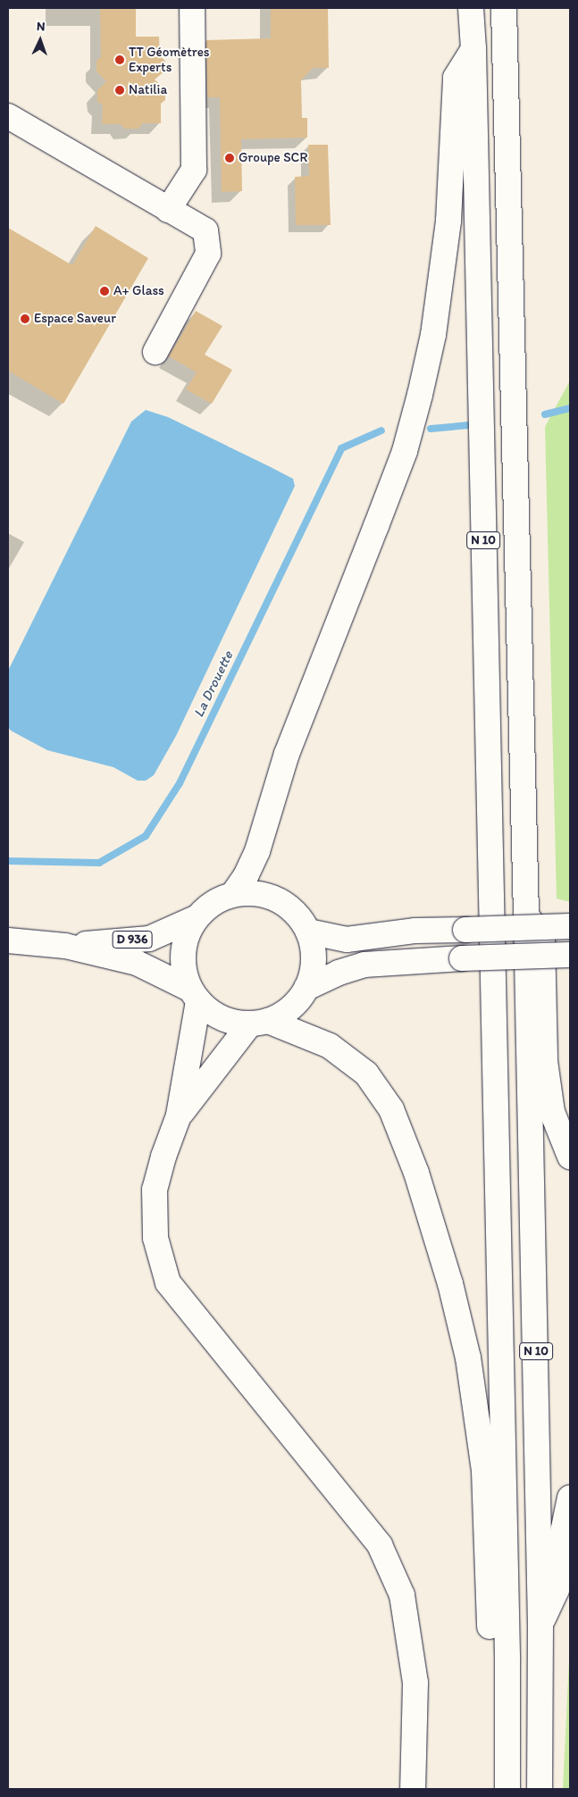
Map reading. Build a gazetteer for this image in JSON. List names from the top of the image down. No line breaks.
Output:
{"streets":{"main road":["N 10","D 936"]},"water":["La Drouette"],"places":["TT Géomètres Experts","Natilia","Groupe SCR","A+ Glass","Espace Saveur"],"north":"top"}
